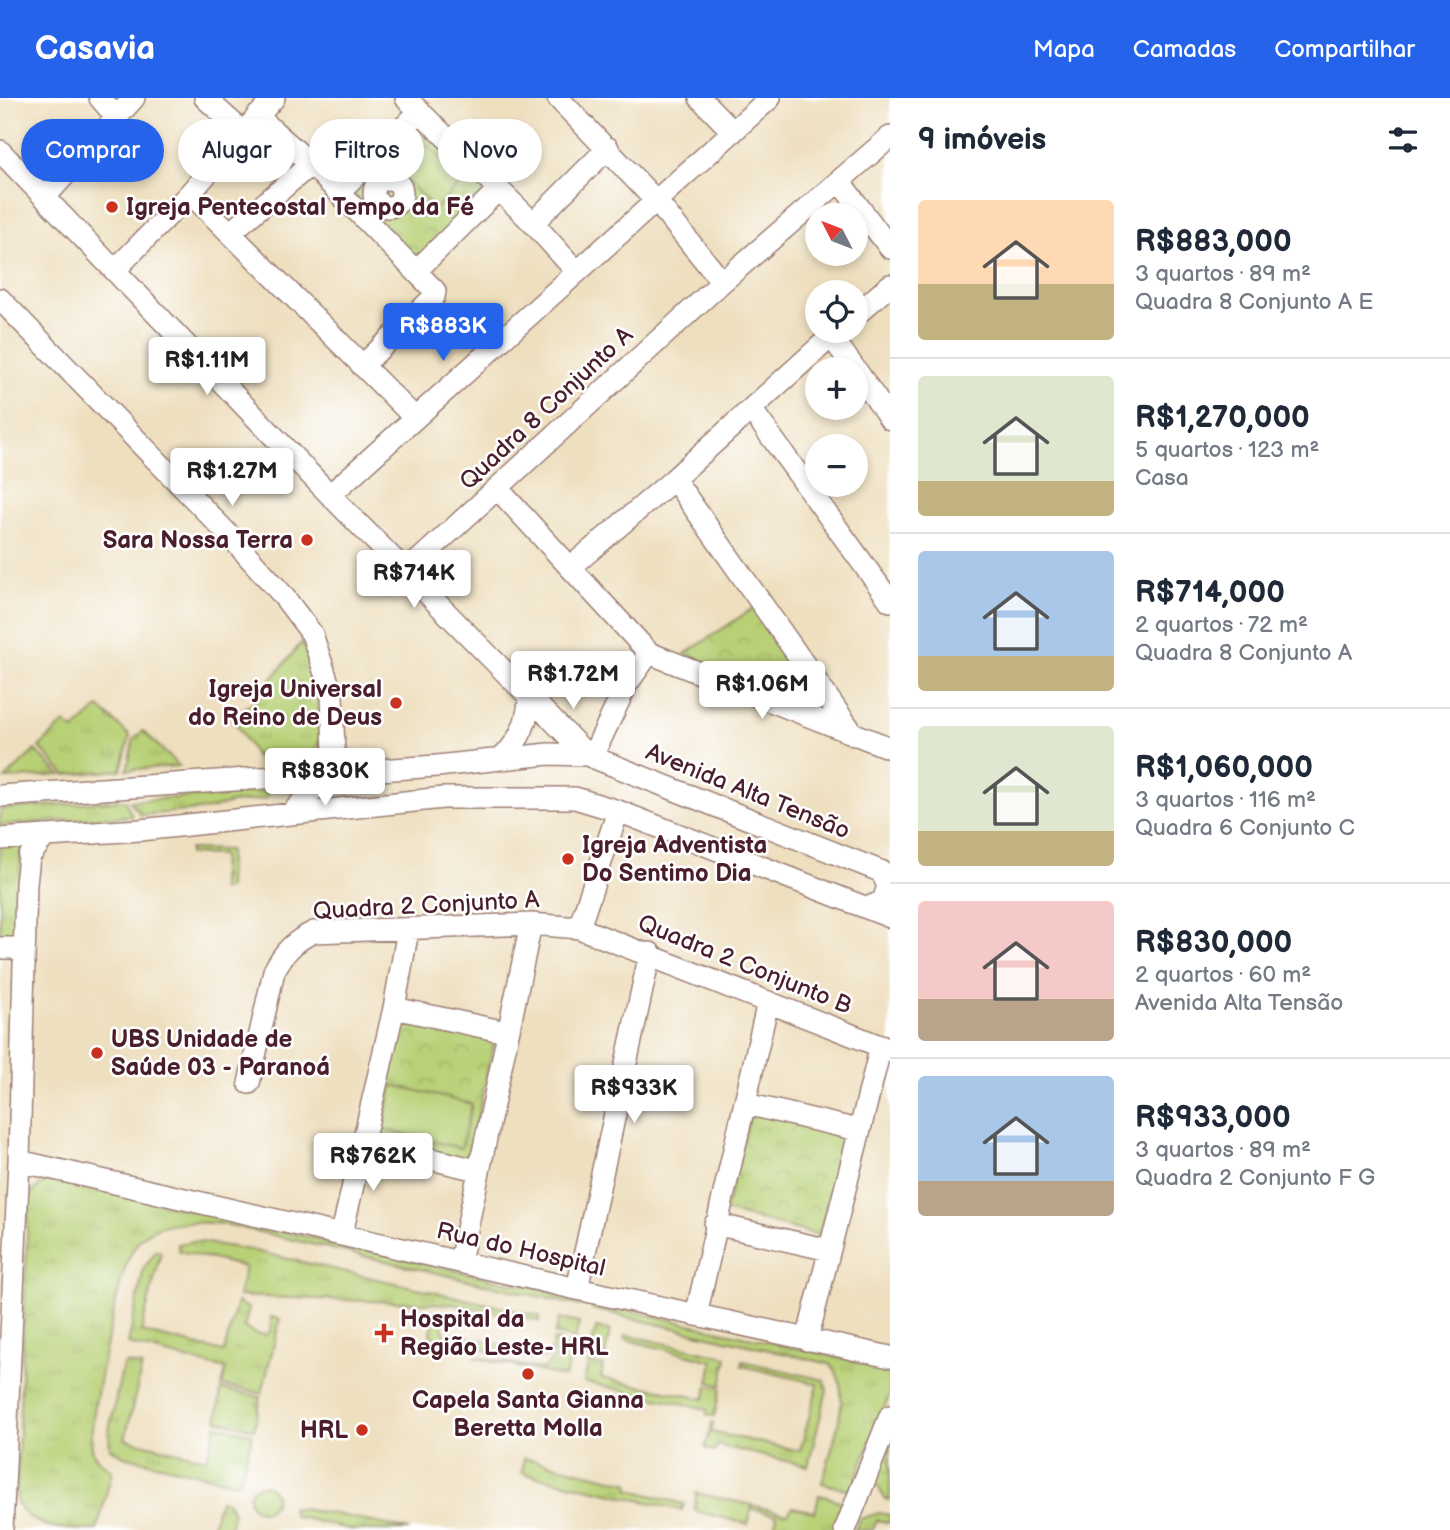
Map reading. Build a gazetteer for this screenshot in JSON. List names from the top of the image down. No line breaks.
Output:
{"streets":{"street":["Quadra 8 Conjunto A","Avenida Alta Tensão","Quadra 2 Conjunto A","Quadra 2 Conjunto B","Rua do Hospital"]},"crossings":[["Quadra 2 Conjunto A","Quadra 2 Conjunto B"]],"places":{"other":["Igreja Pentecostal Tempo da Fé","Sara Nossa Terra","Igreja Universal do Reino de Deus","Igreja Adventista Do Sentimo Dia","UBS Unidade de Saúde 03 - Paranoá","Capela Santa Gianna Beretta Molla","HRL"],"health":["Hospital da Região Leste- HRL"]},"north":"top left","page":{"header":"Casavia","nav":["Mapa","Camadas","Compartilhar"],"heading":"9 imóveis","chip":["Comprar","Alugar","Filtros","Novo"],"list":[{"name":"R$883,000","note":"3 quartos · 89 m² · Quadra 8 Conjunto A E"},{"name":"R$1,270,000","note":"5 quartos · 123 m² · Casa"},{"name":"R$714,000","note":"2 quartos · 72 m² · Quadra 8 Conjunto A"},{"name":"R$1,060,000","note":"3 quartos · 116 m² · Quadra 6 Conjunto C"},{"name":"R$830,000","note":"2 quartos · 60 m² · Avenida Alta Tensão"},{"name":"R$933,000","note":"3 quartos · 89 m² · Quadra 2 Conjunto F G"}],"map_buttons":["+","−"],"price":["R$883K","R$1.11M","R$1.27M","R$714K","R$1.72M","R$1.06M","R$830K","R$933K","R$762K"]}}
